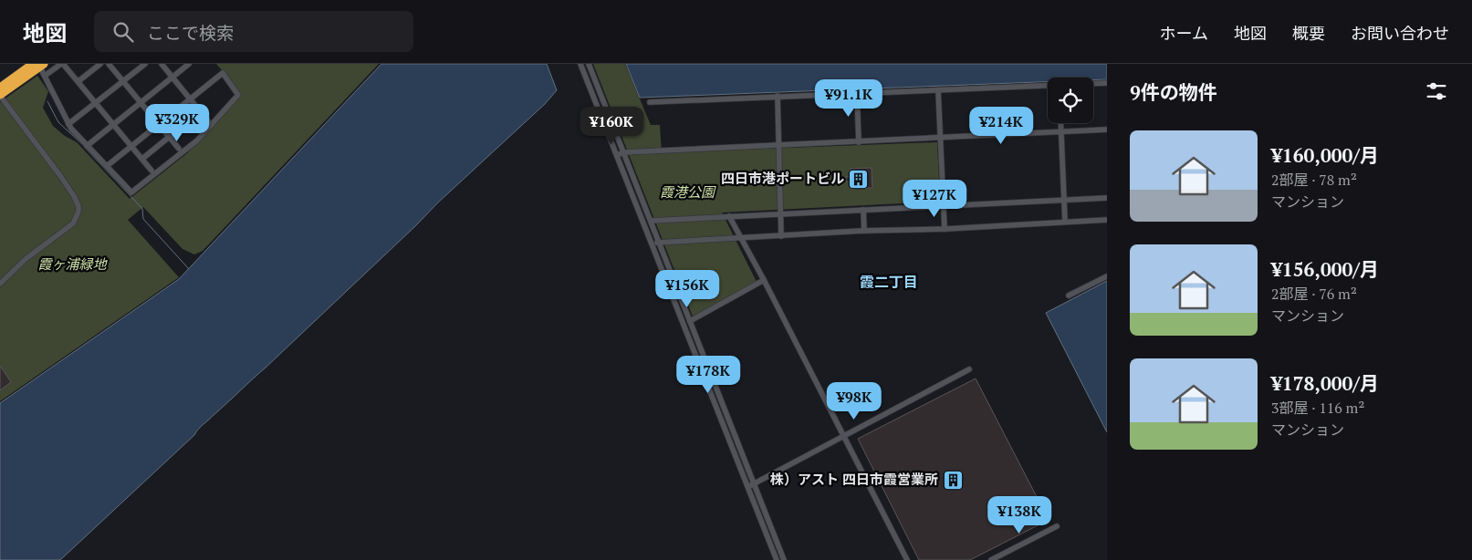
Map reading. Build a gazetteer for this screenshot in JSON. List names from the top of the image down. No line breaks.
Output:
{"districts":["霞二丁目"],"parks":["霞港公園","霞ヶ浦緑地"],"places":{"building":["四日市港ポートビル","株）アスト 四日市霞営業所"]},"page":{"header":"地図","search":"ここで検索","nav":["ホーム","地図","概要","お問い合わせ"],"heading":"9件の物件","price":["¥91.1K","¥329K","¥160K","¥214K","¥127K","¥156K","¥178K","¥98K","¥138K"],"list":[{"name":"¥160,000/月","note":"2部屋 · 78 m² · マンション"},{"name":"¥156,000/月","note":"2部屋 · 76 m² · マンション"},{"name":"¥178,000/月","note":"3部屋 · 116 m² · マンション"}]}}
